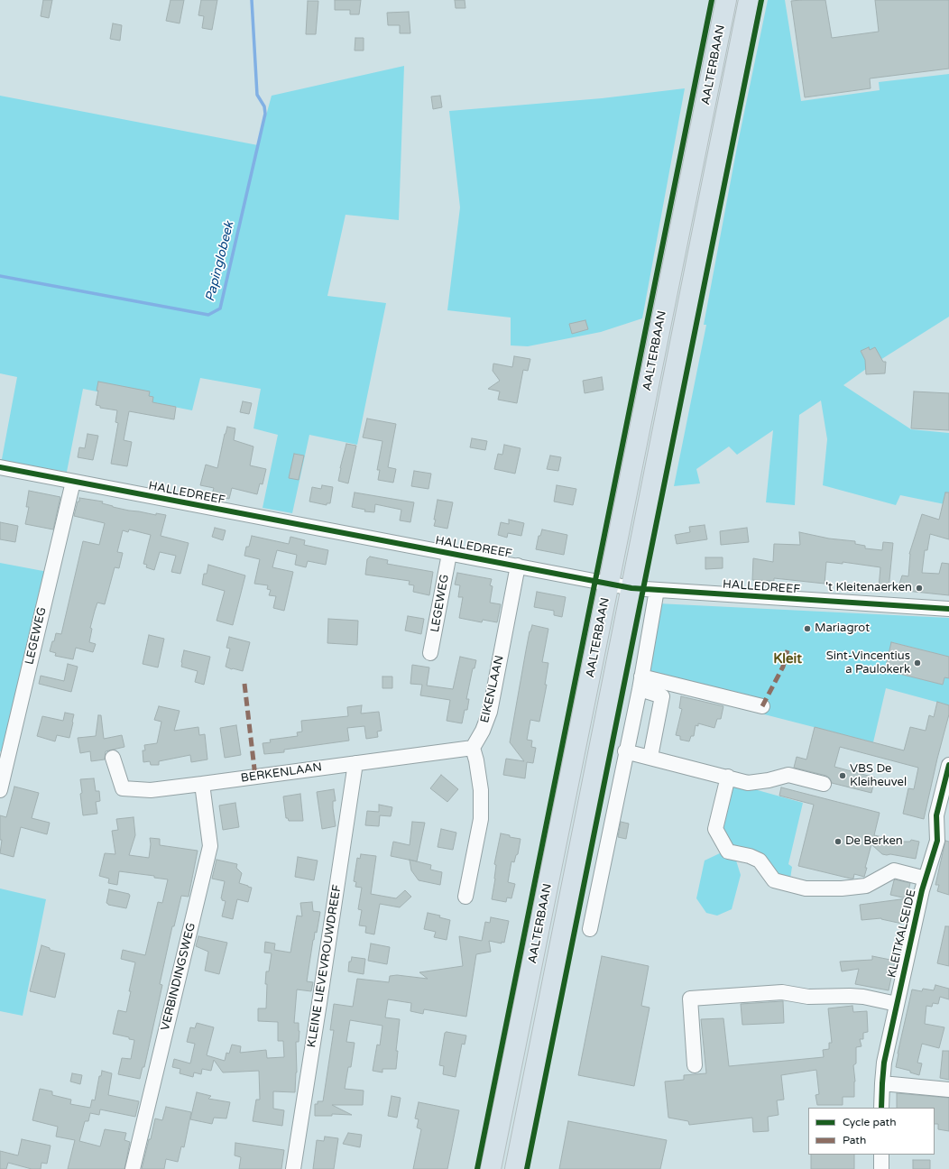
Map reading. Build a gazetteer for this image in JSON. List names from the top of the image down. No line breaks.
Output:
{"streets":{"highway":["AALTERBAAN"],"street":["HALLEDREEF","LEGEWEG","EIKENLAAN","BERKENLAAN","KLEITKALSEIDE","KLEINE LIEVEVROUWDREEF","VERBINDINGSWEG"]},"crossings":[["AALTERBAAN","HALLEDREEF"],["HALLEDREEF","LEGEWEG"],["HALLEDREEF","EIKENLAAN"],["EIKENLAAN","BERKENLAAN"],["BERKENLAAN","KLEINE LIEVEVROUWDREEF"],["BERKENLAAN","VERBINDINGSWEG"]],"districts":["Kleit"],"water":["Papinglobeek"],"places":["'t Kleitenaerken","Mariagrot","Sint-Vincentius a Paulokerk","VBS De Kleiheuvel","De Berken"],"legend":["Cycle path","Path"]}
